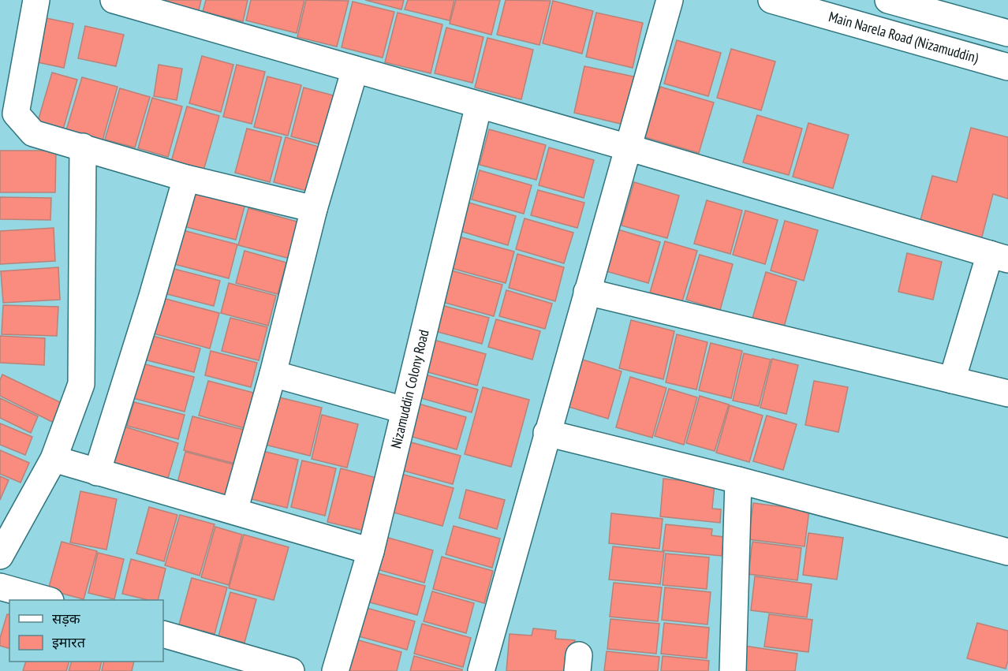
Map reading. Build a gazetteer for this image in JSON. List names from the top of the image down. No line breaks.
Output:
{"streets":{"street":["Main Narela Road (Nizamuddin)","Nizamuddin Colony Road"]},"legend":["सड़क","इमारत"]}
